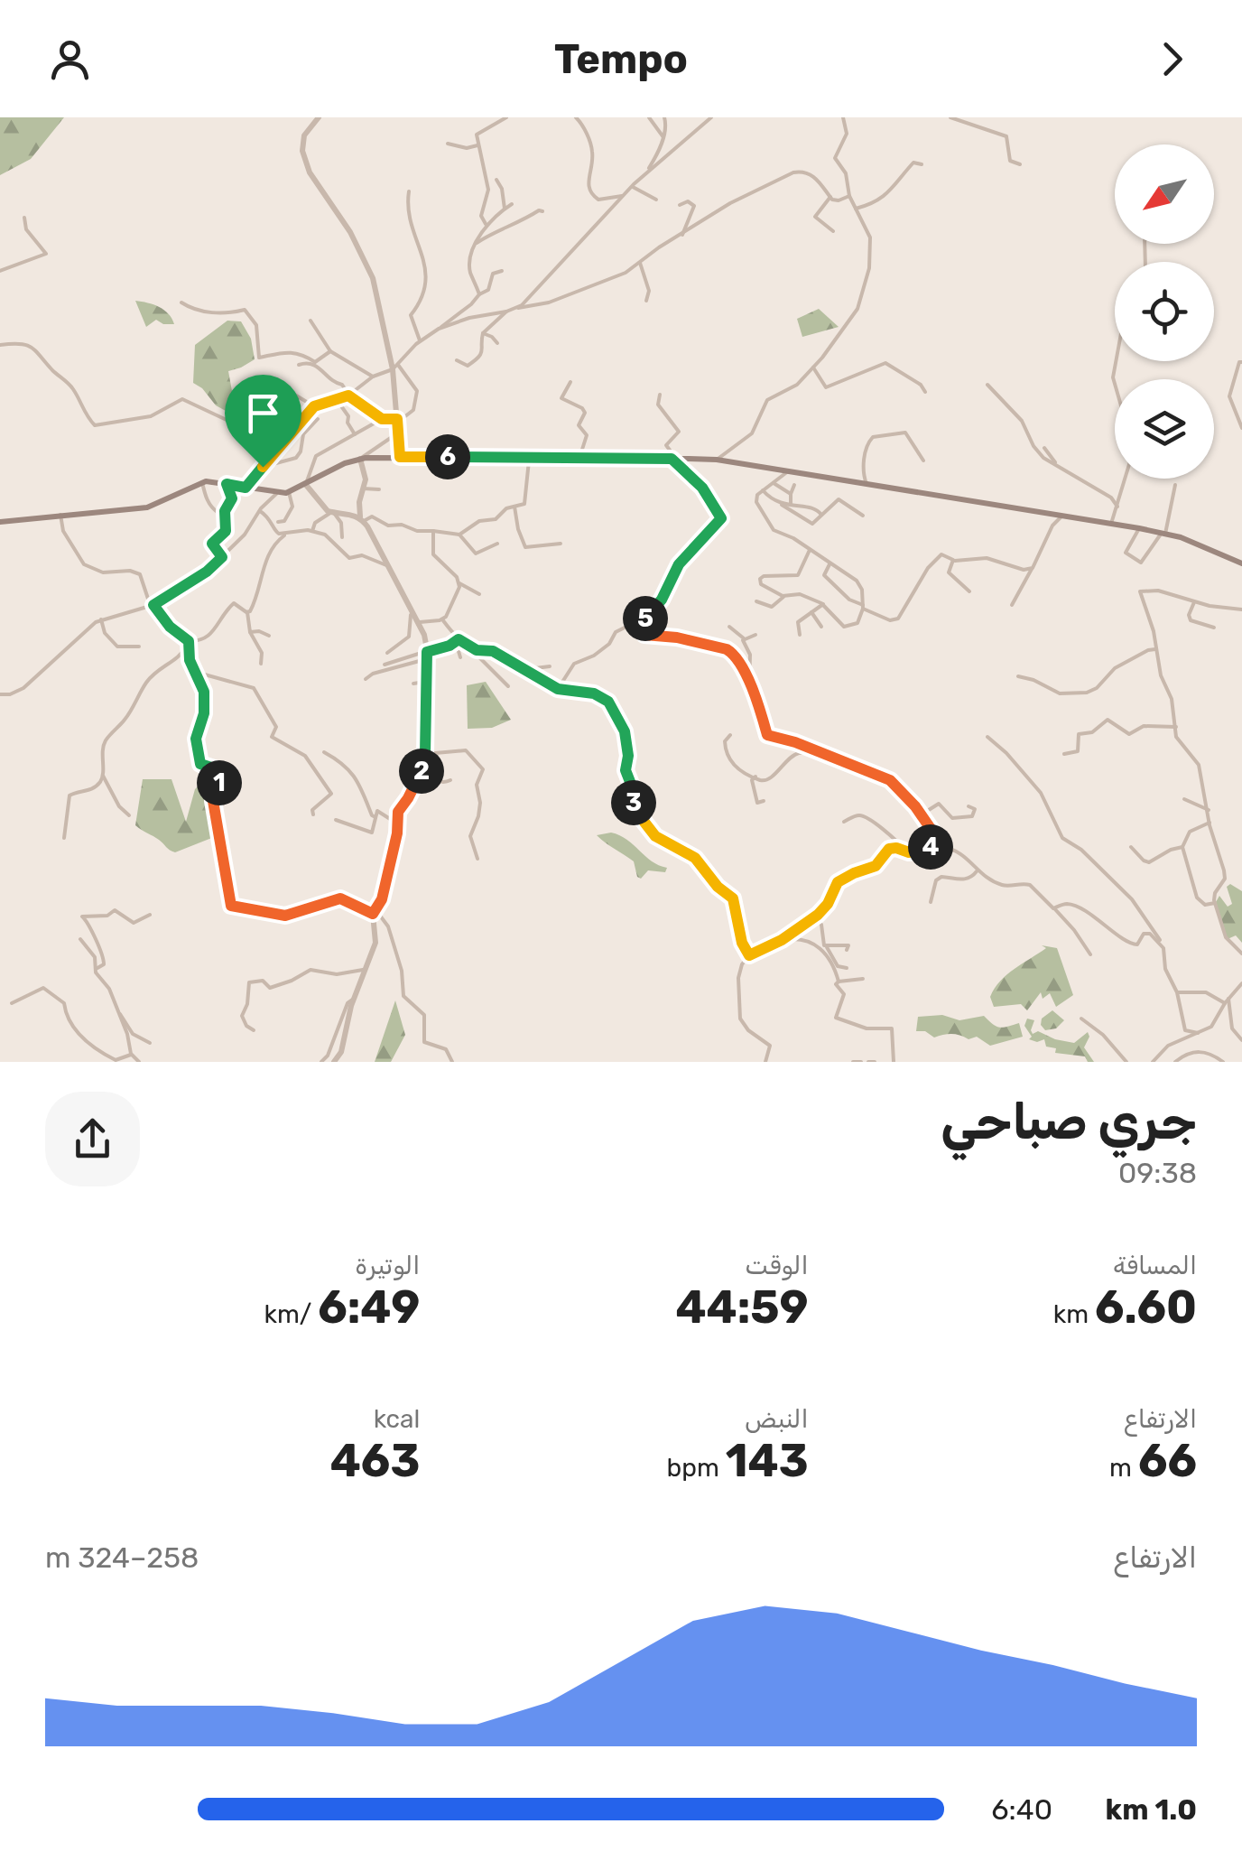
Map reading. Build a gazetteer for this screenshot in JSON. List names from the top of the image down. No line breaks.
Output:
{"north":"bottom left","page":{"header":"Tempo","pins":["6","5","2","1","3","4"],"heading":["جري صباحي","09:38"],"stats":[["المسافة","6.60 km"],["الوقت","44:59"],["الوتيرة","6:49 /km"],["الارتفاع","66 m"],["النبض","143 bpm"],["kcal","463"]],"chart":["الارتفاع","258–324 m"],"list":[{"name":"1.0 km","note":"6:40"}]}}
